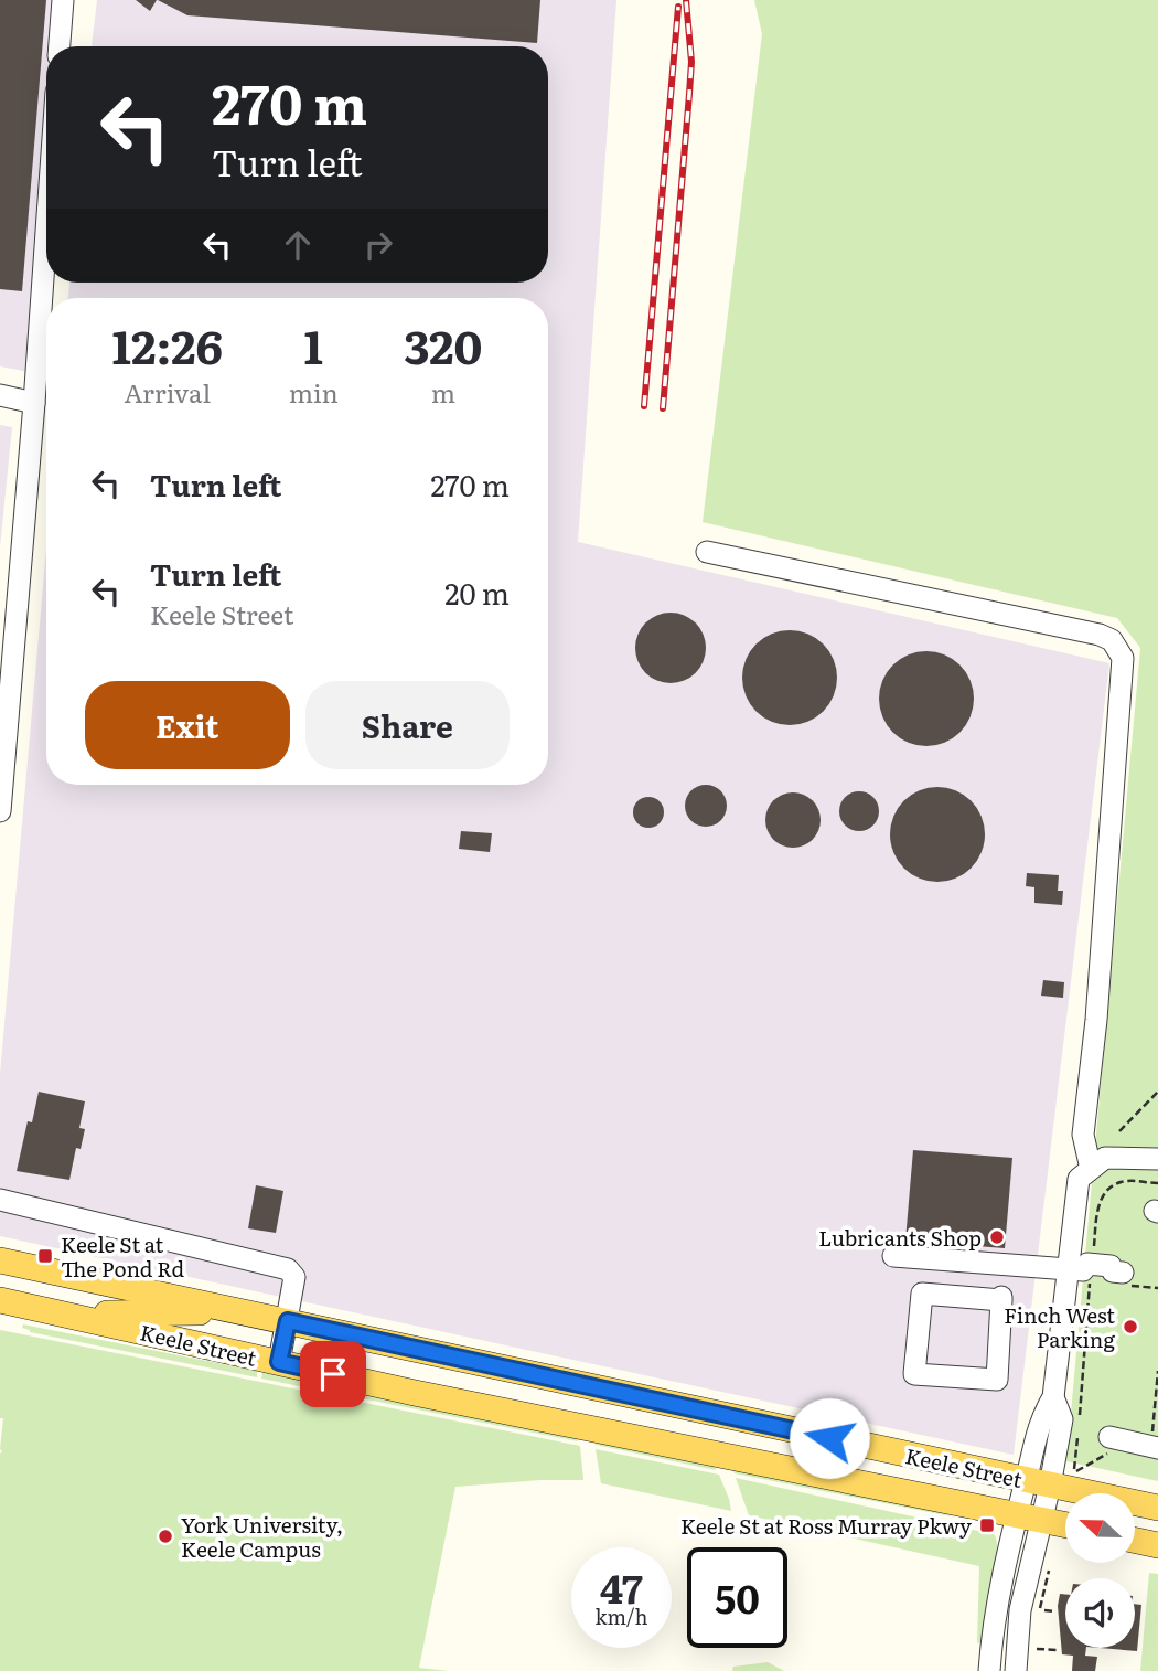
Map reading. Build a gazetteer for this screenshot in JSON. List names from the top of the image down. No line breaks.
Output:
{"streets":{"main road":["Keele Street"]},"places":{"other":["Lubricants Shop","Finch West Parking","York University, Keele Campus"],"transit":["Keele St at The Pond Rd","Keele St at Ross Murray Pkwy"]},"north":"left","page":{"turn":["270 m","Turn left"],"eta":["12:26","Arrival","1","min","320","m"],"list":[{"name":"Turn left","value":"270 m"},{"name":"Turn left","note":"Keele Street","value":"20 m"}],"buttons":["Exit","Share"],"speed":"47 km/h","limit":"50"}}
